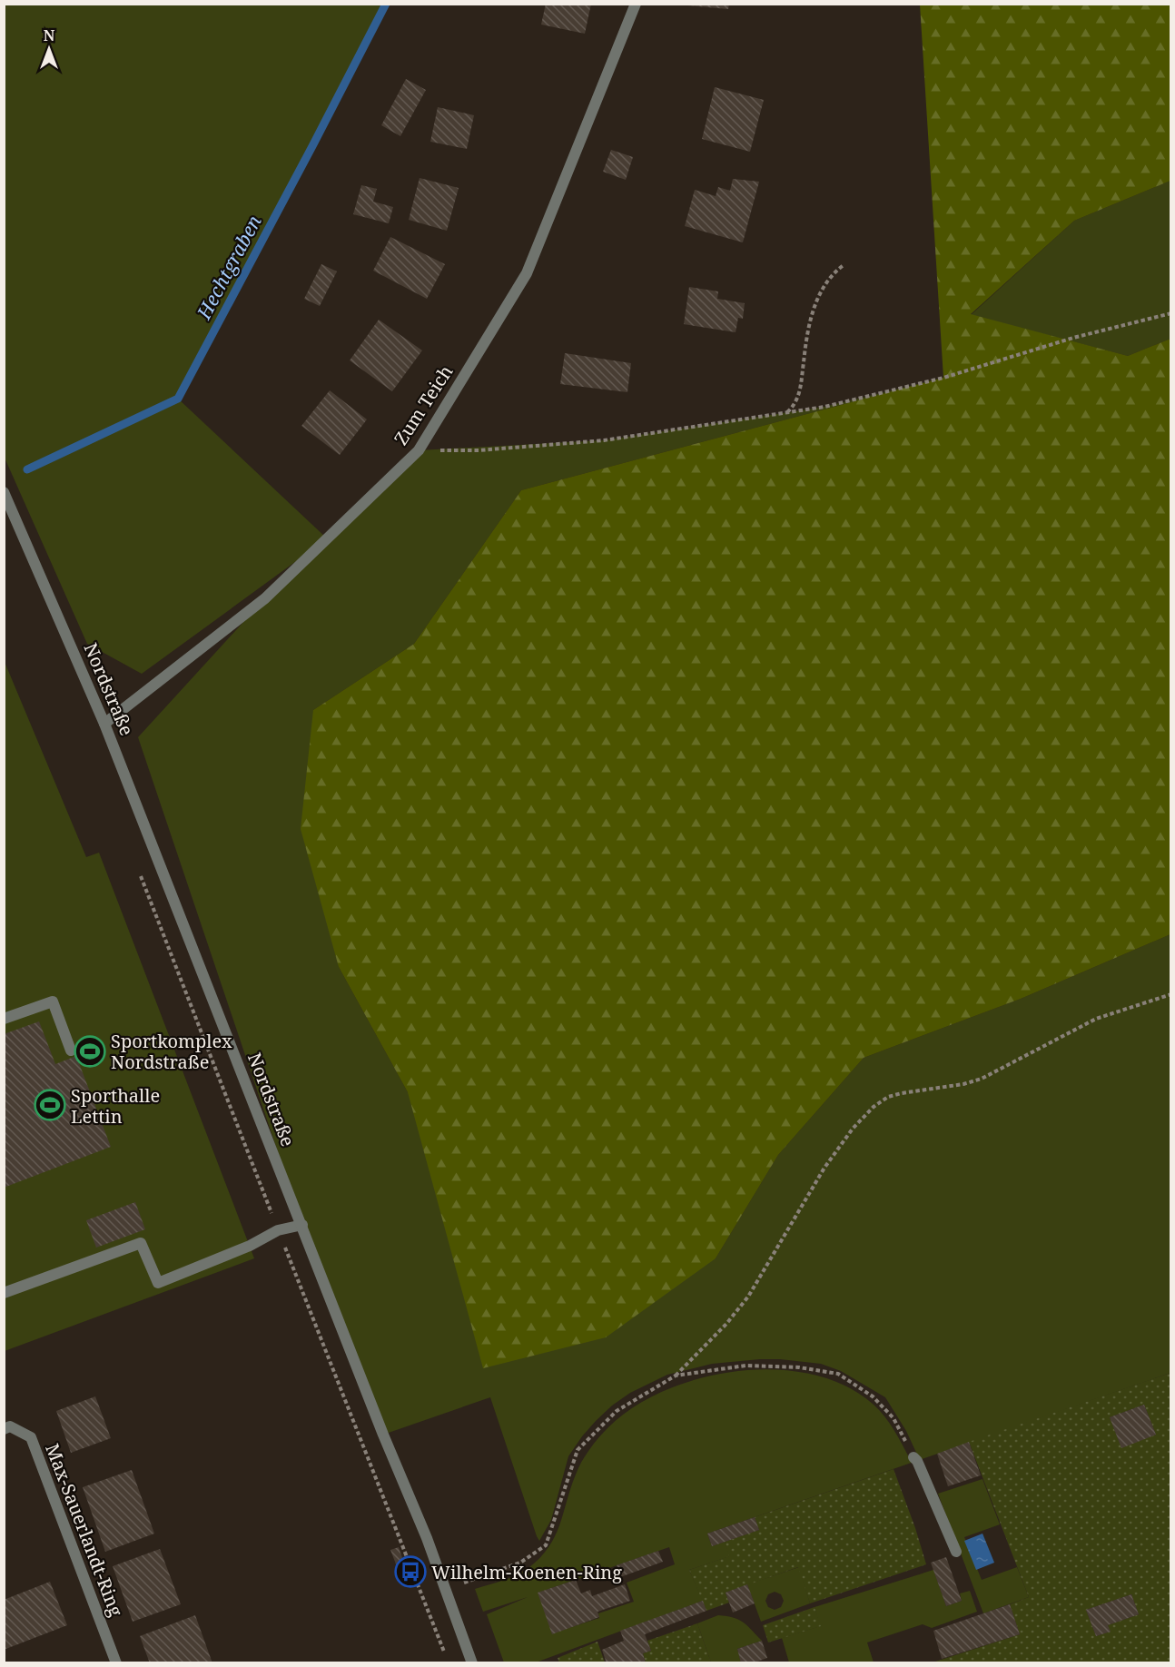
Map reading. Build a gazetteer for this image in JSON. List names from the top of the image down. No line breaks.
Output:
{"streets":{"street":["Zum Teich","Nordstraße","Max-Sauerlandt-Ring"]},"crossings":[["Zum Teich","Nordstraße"]],"water":["Hechtgraben"],"places":{"sports":["Sportkomplex Nordstraße","Sporthalle Lettin"],"bus stop":["Wilhelm-Koenen-Ring"]},"north":"top"}
